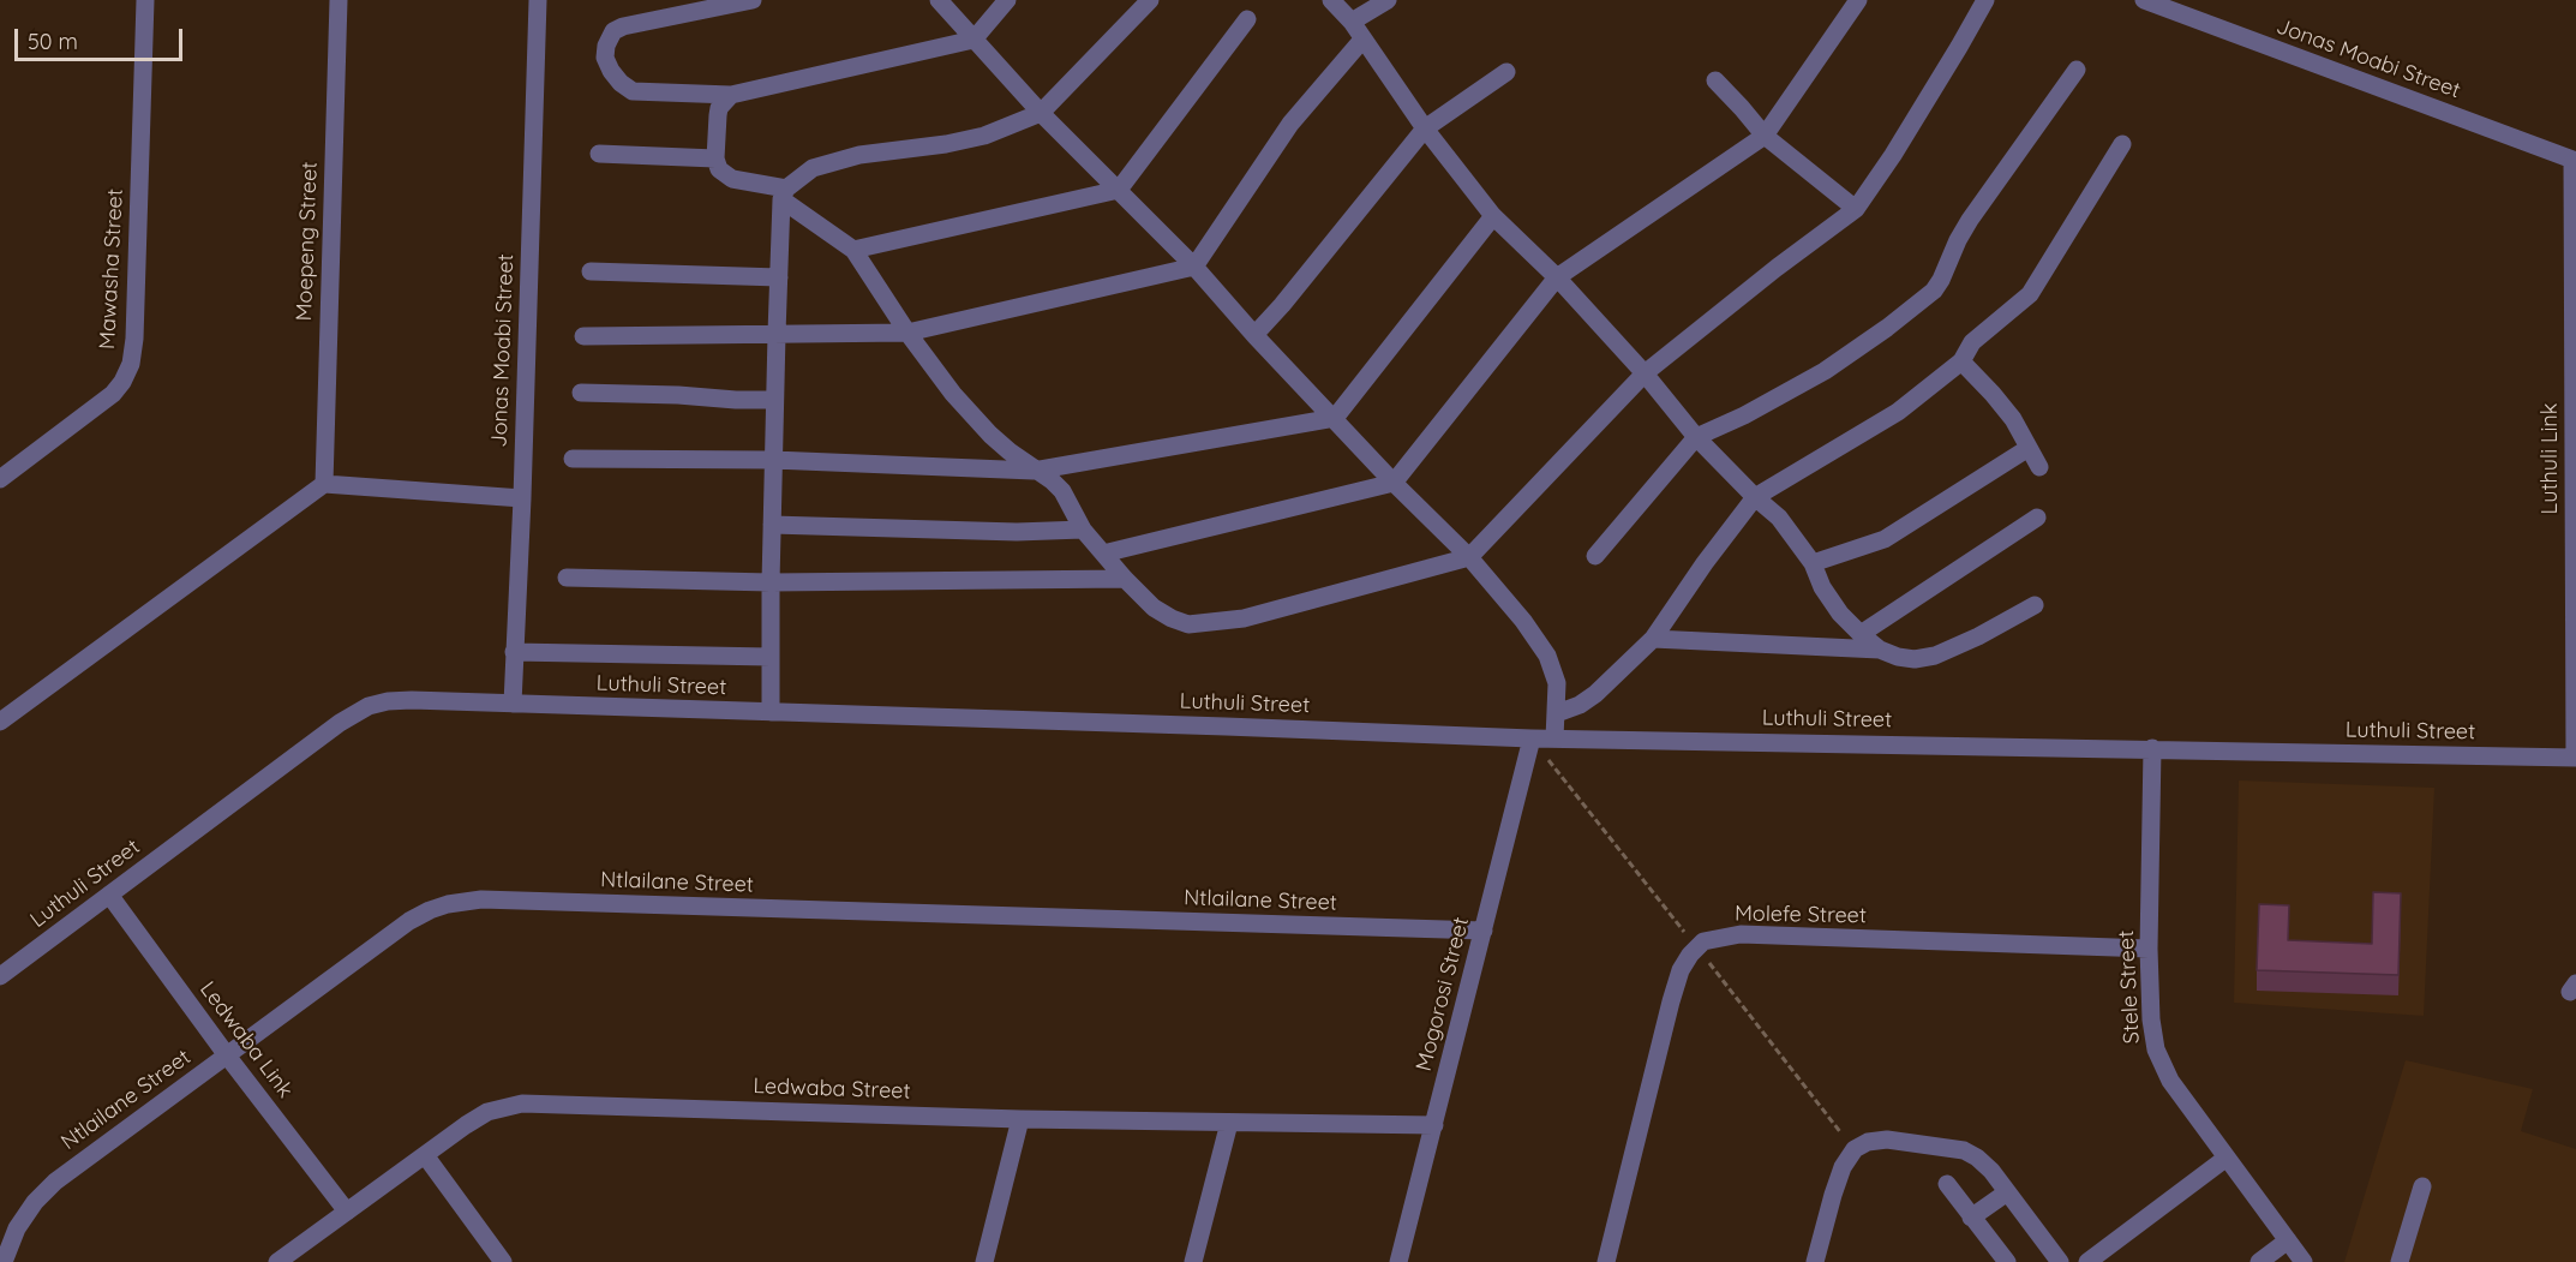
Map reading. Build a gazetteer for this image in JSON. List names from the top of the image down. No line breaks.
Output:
{"streets":{"street":["Jonas Moabi Street","Moepeng Street","Mawasha Street","Luthuli Link","Luthuli Street","Ntlailane Street","Molefe Street","Stele Street","Mogorosi Street","Ledwaba Link","Ledwaba Street"]},"crossings":[["Jonas Moabi Street","Luthuli Link"],["Jonas Moabi Street","Luthuli Street"],["Luthuli Link","Luthuli Street"],["Luthuli Street","Stele Street"],["Luthuli Street","Mogorosi Street"],["Luthuli Street","Ledwaba Link"],["Ntlailane Street","Mogorosi Street"],["Ntlailane Street","Ledwaba Link"],["Molefe Street","Stele Street"],["Mogorosi Street","Ledwaba Street"],["Ledwaba Link","Ledwaba Street"]],"scale_bar":"50 m"}
